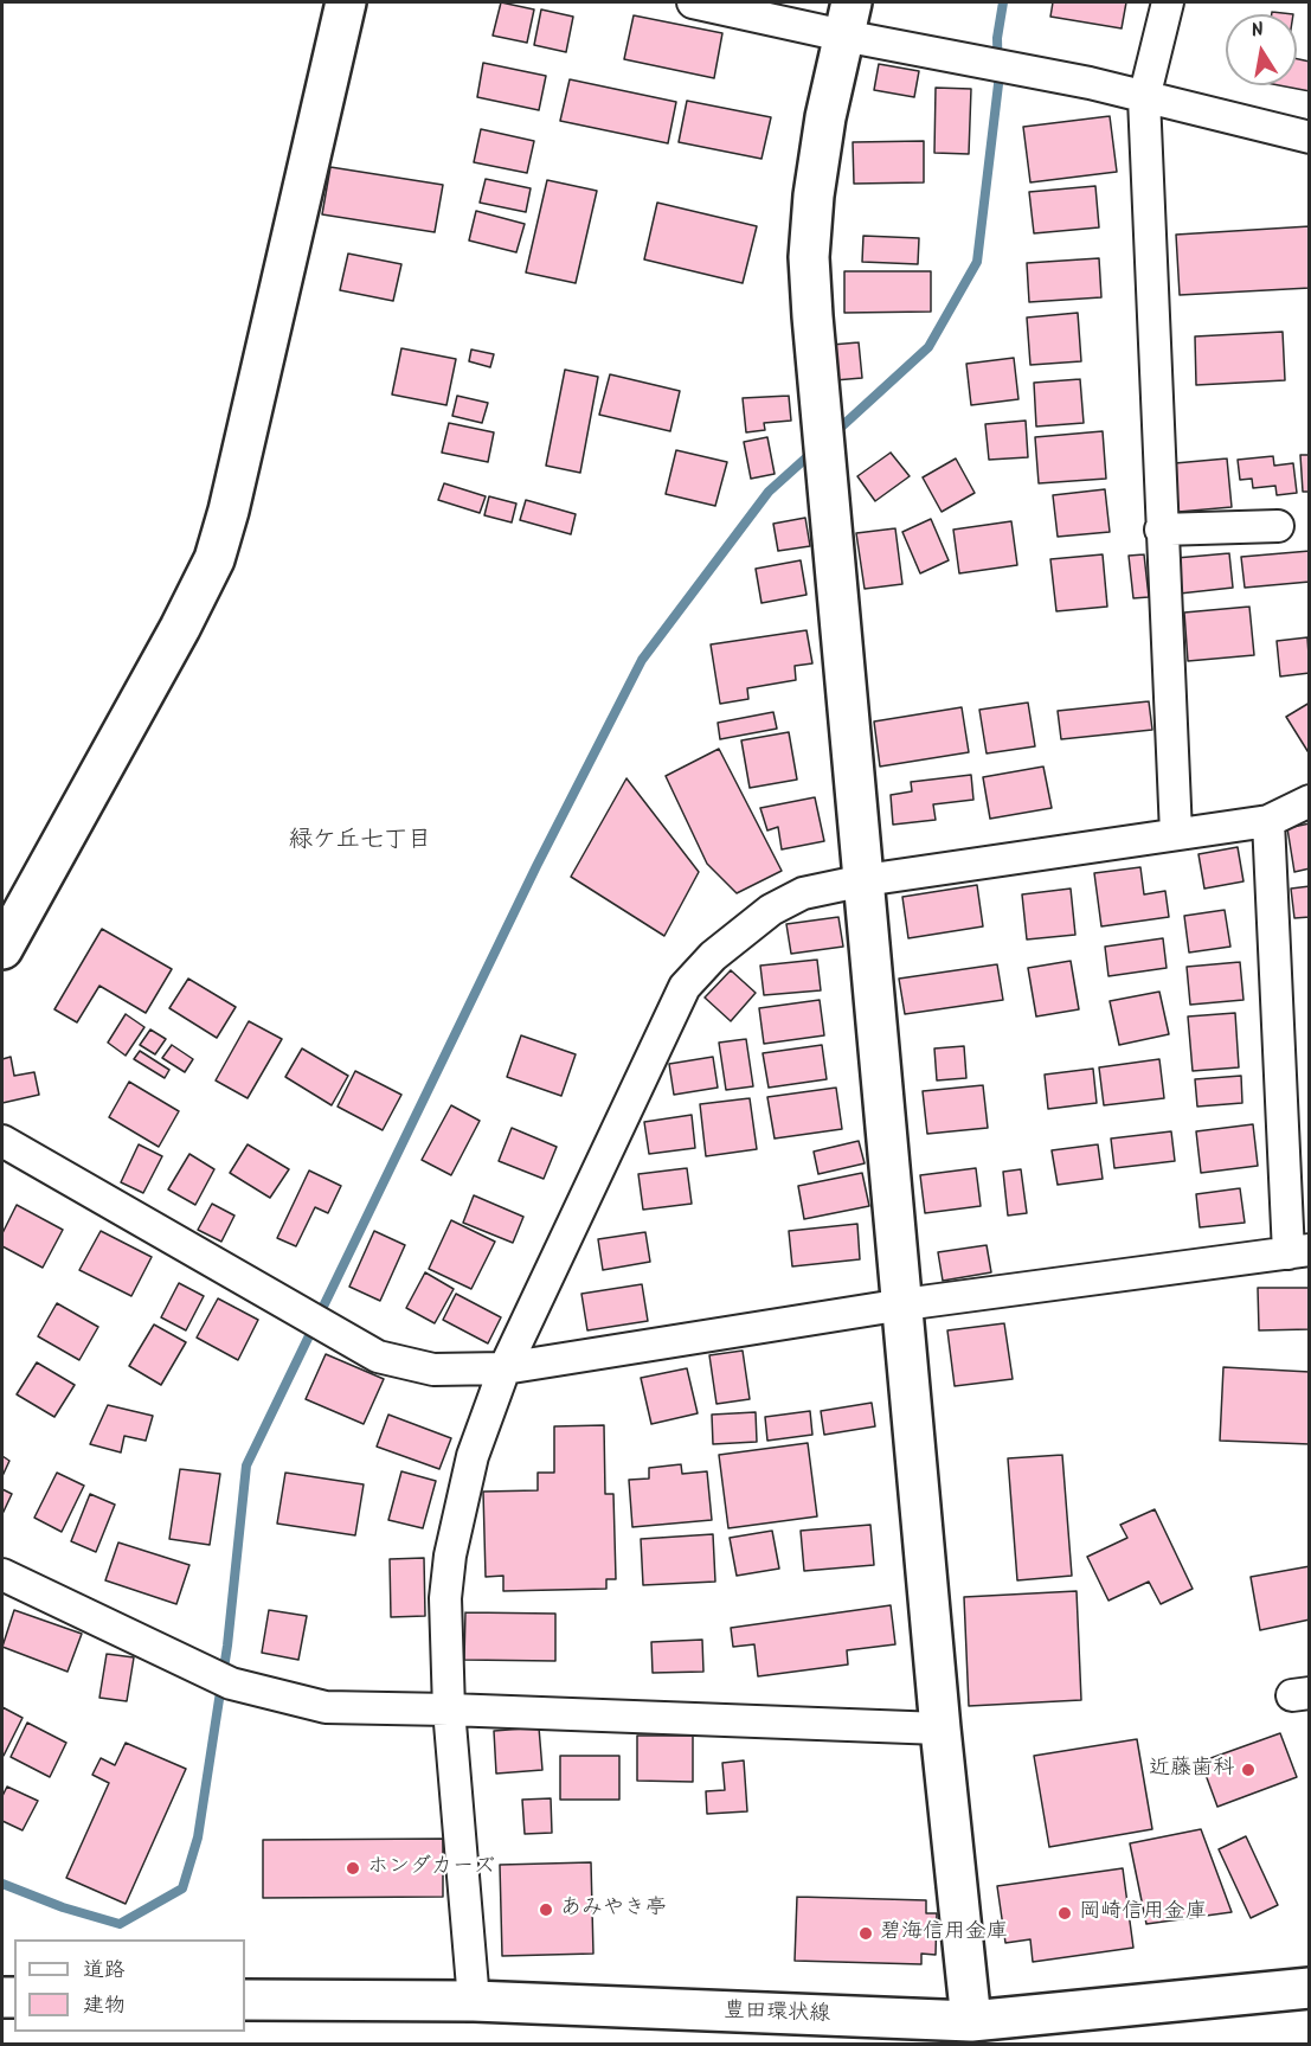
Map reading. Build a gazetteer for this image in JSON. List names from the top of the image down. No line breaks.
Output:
{"streets":{"street":["豊田環状線"]},"districts":["緑ケ丘七丁目"],"places":["近藤歯科","ホンダカーズ","あみやき亭","岡崎信用金庫","碧海信用金庫"],"legend":["道路","建物"],"north":"top"}
